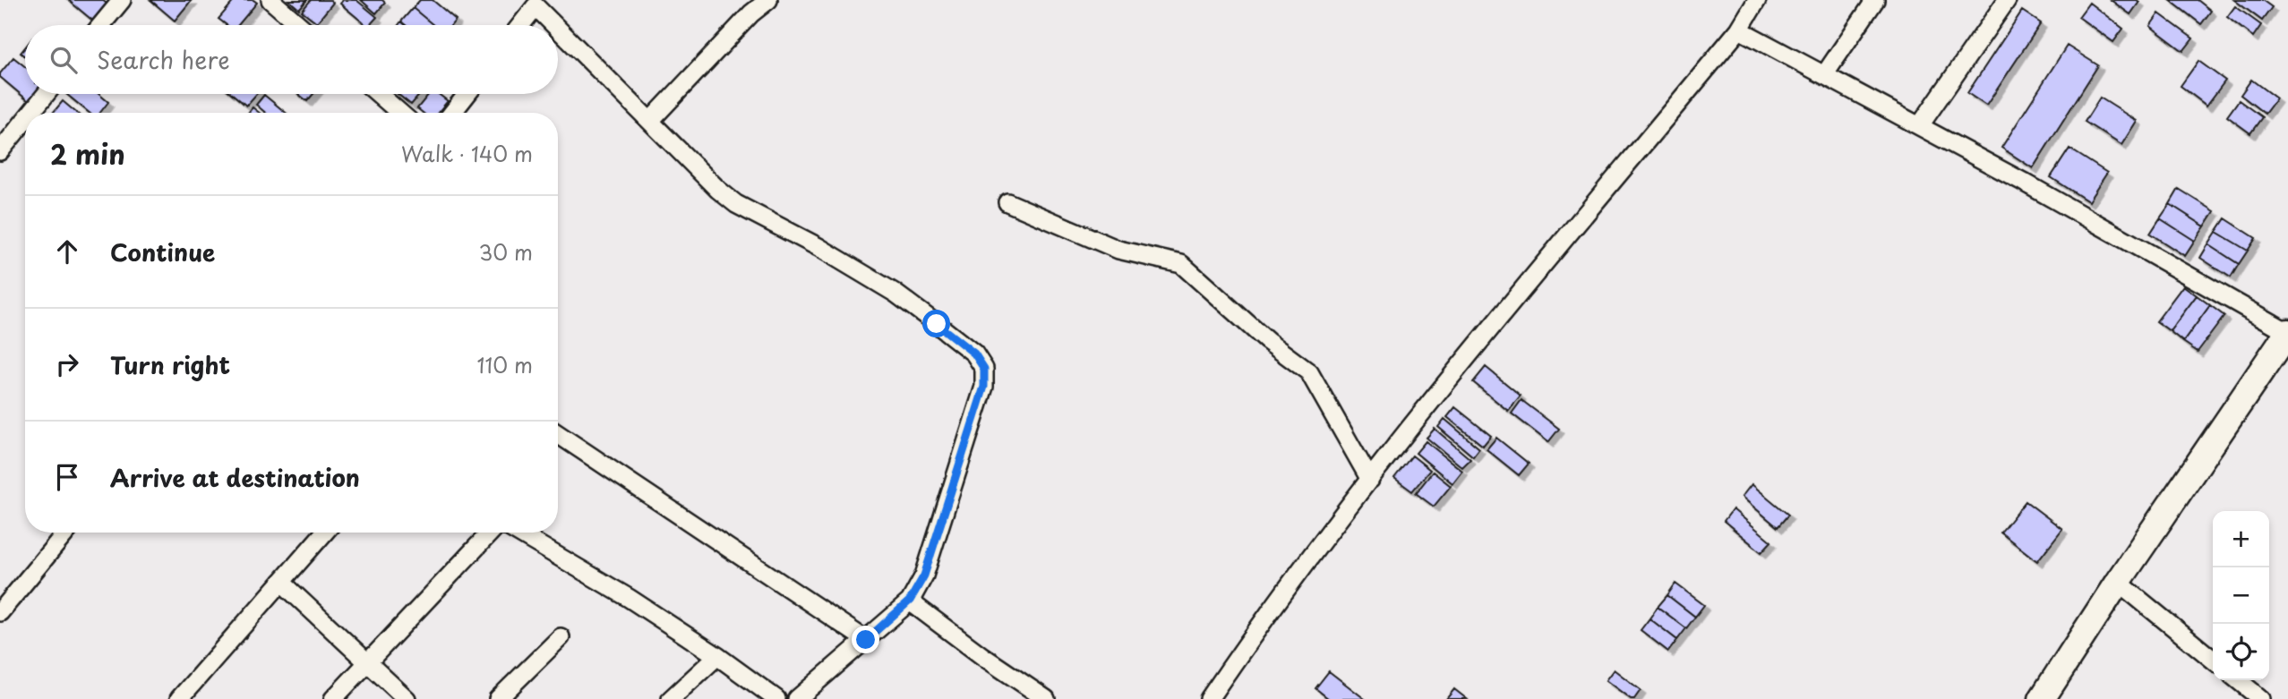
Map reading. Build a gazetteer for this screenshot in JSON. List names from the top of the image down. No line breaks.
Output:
{"page":{"search":"Search here","heading":["2 min","Walk · 140 m"],"list":[["Continue","30 m"],["Turn right","110 m"],"Arrive at destination"],"map_buttons":["+","−"]}}
